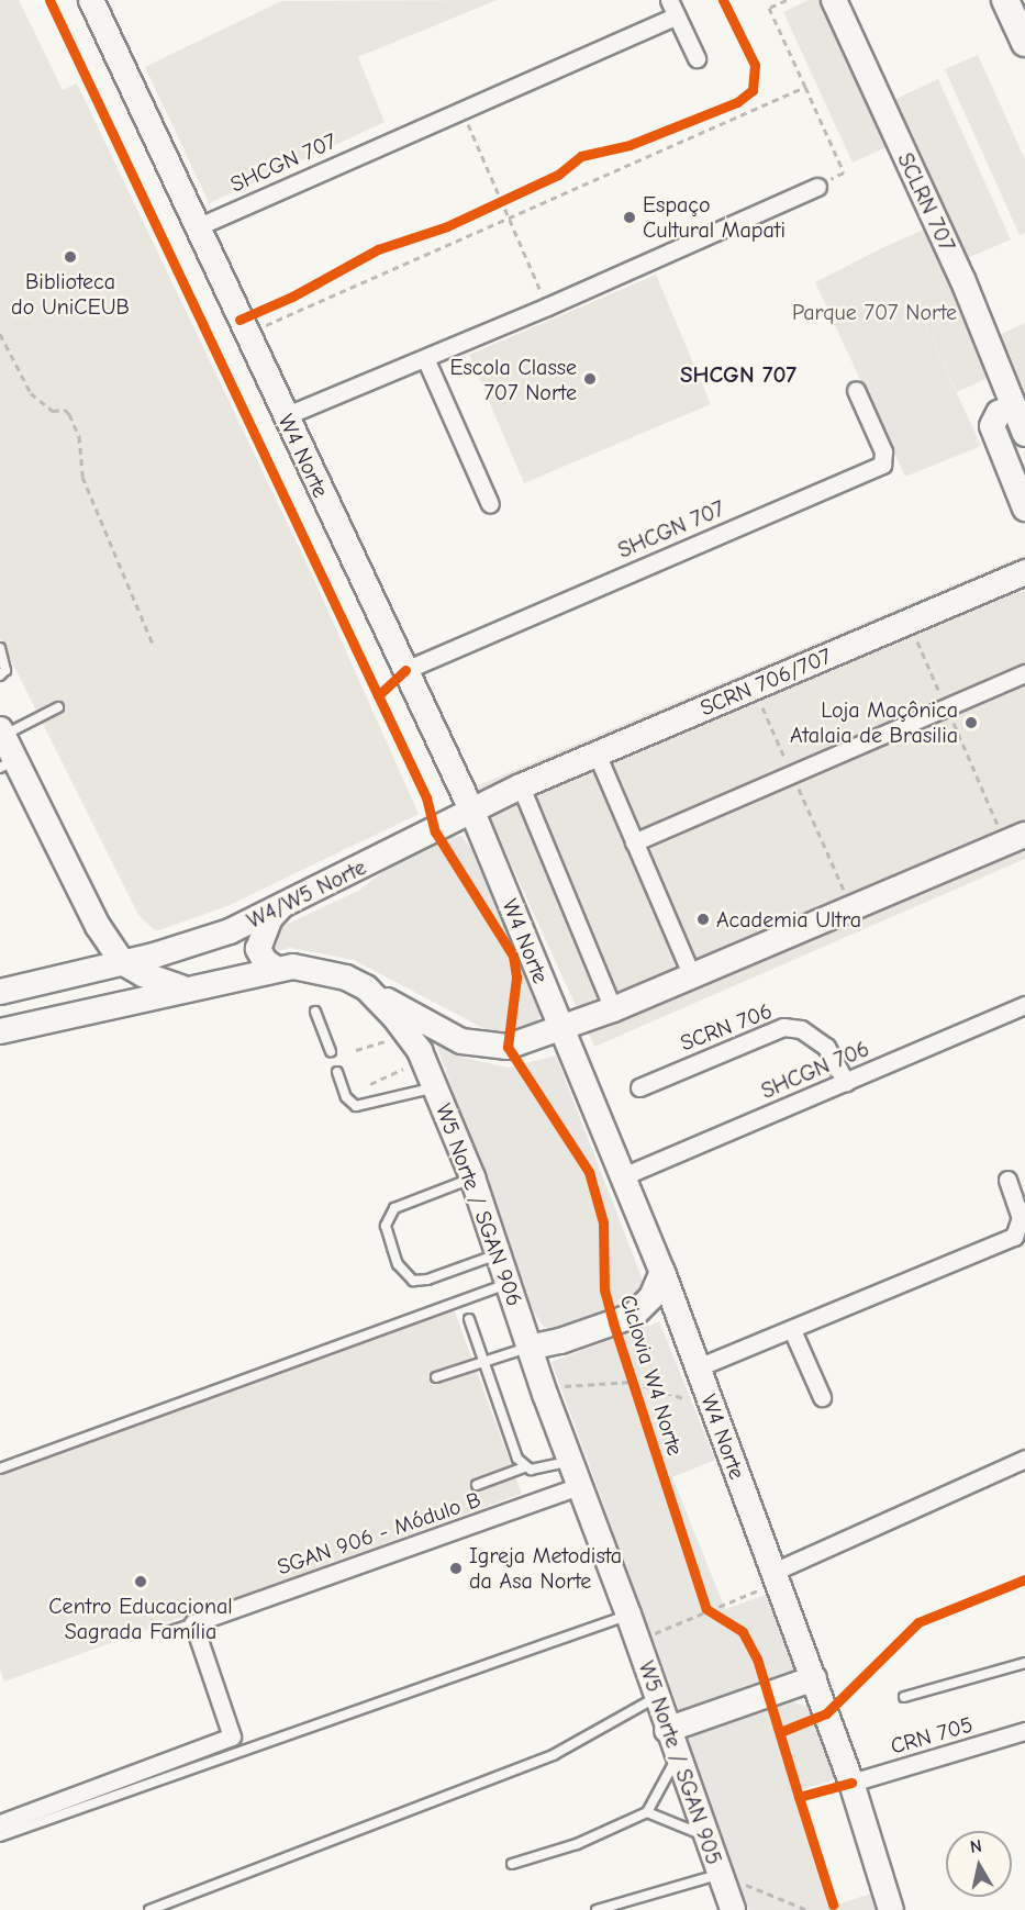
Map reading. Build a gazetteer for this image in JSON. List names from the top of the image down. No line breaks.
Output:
{"streets":{"main road":["SCLRN 707","W4 Norte","SCRN 706/707","W4/W5 Norte","W5 Norte / SGAN 906","W5 Norte / SGAN 905"],"street":["SHCGN 707","SCRN 706","SHCGN 706","SGAN 906 - Módulo B","CRN 705"],"cycle path":["Ciclovia W4 Norte"]},"crossings":[["SHCGN 707","W4 Norte"],["W4 Norte","W4/W5 Norte"],["W4 Norte","SHCGN 706"],["W4 Norte","CRN 705"],["SCRN 706/707","W4/W5 Norte"],["SCRN 706","SHCGN 706"],["W5 Norte / SGAN 906","SGAN 906 - Módulo B"],["W5 Norte / SGAN 906","W5 Norte / SGAN 905"]],"districts":["SHCGN 707"],"parks":["Parque 707 Norte"],"places":["Espaço Cultural Mapati","Biblioteca do UniCEUB","Escola Classe 707 Norte","Loja Maçônica Atalaia de Brasilia","Academia Ultra","Igreja Metodista da Asa Norte","Centro Educacional Sagrada Família"],"north":"top"}
